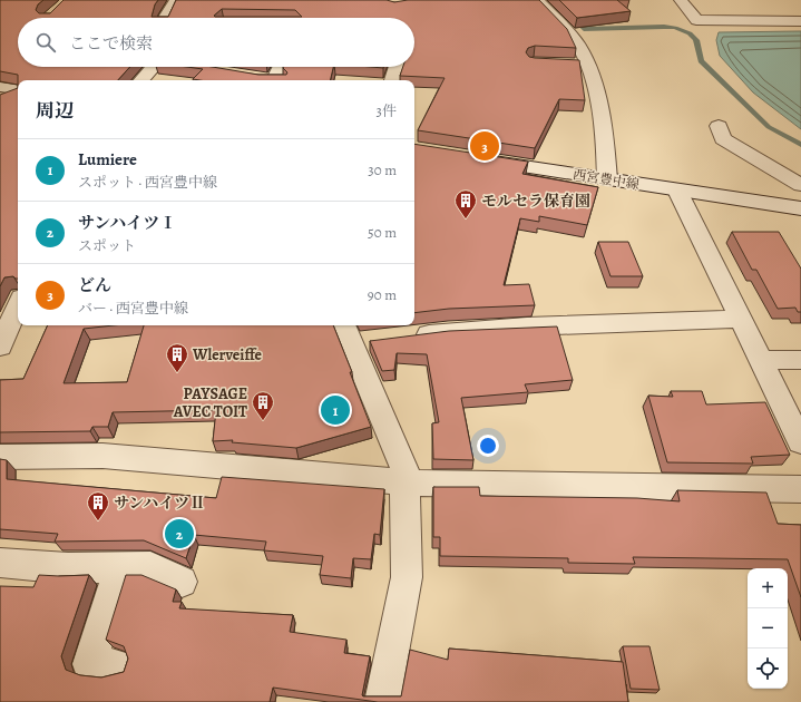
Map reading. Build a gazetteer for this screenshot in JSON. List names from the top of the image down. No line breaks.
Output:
{"streets":{"street":["西宮豊中線"]},"places":{"building":["モルセラ保育園","Wlerveiffe","PAYSAGE AVEC TOIT","サンハイツⅡ"]},"page":{"search":"ここで検索","heading":["周辺","3件"],"pins":["3","1","2"],"list":[{"mark":"1","name":"Lumiere","note":"スポット · 西宮豊中線","value":"30 m"},{"mark":"2","name":"サンハイツⅠ","note":"スポット","value":"50 m"},{"mark":"3","name":"どん","note":"バー · 西宮豊中線","value":"90 m"}],"map_buttons":["+","−"]}}
